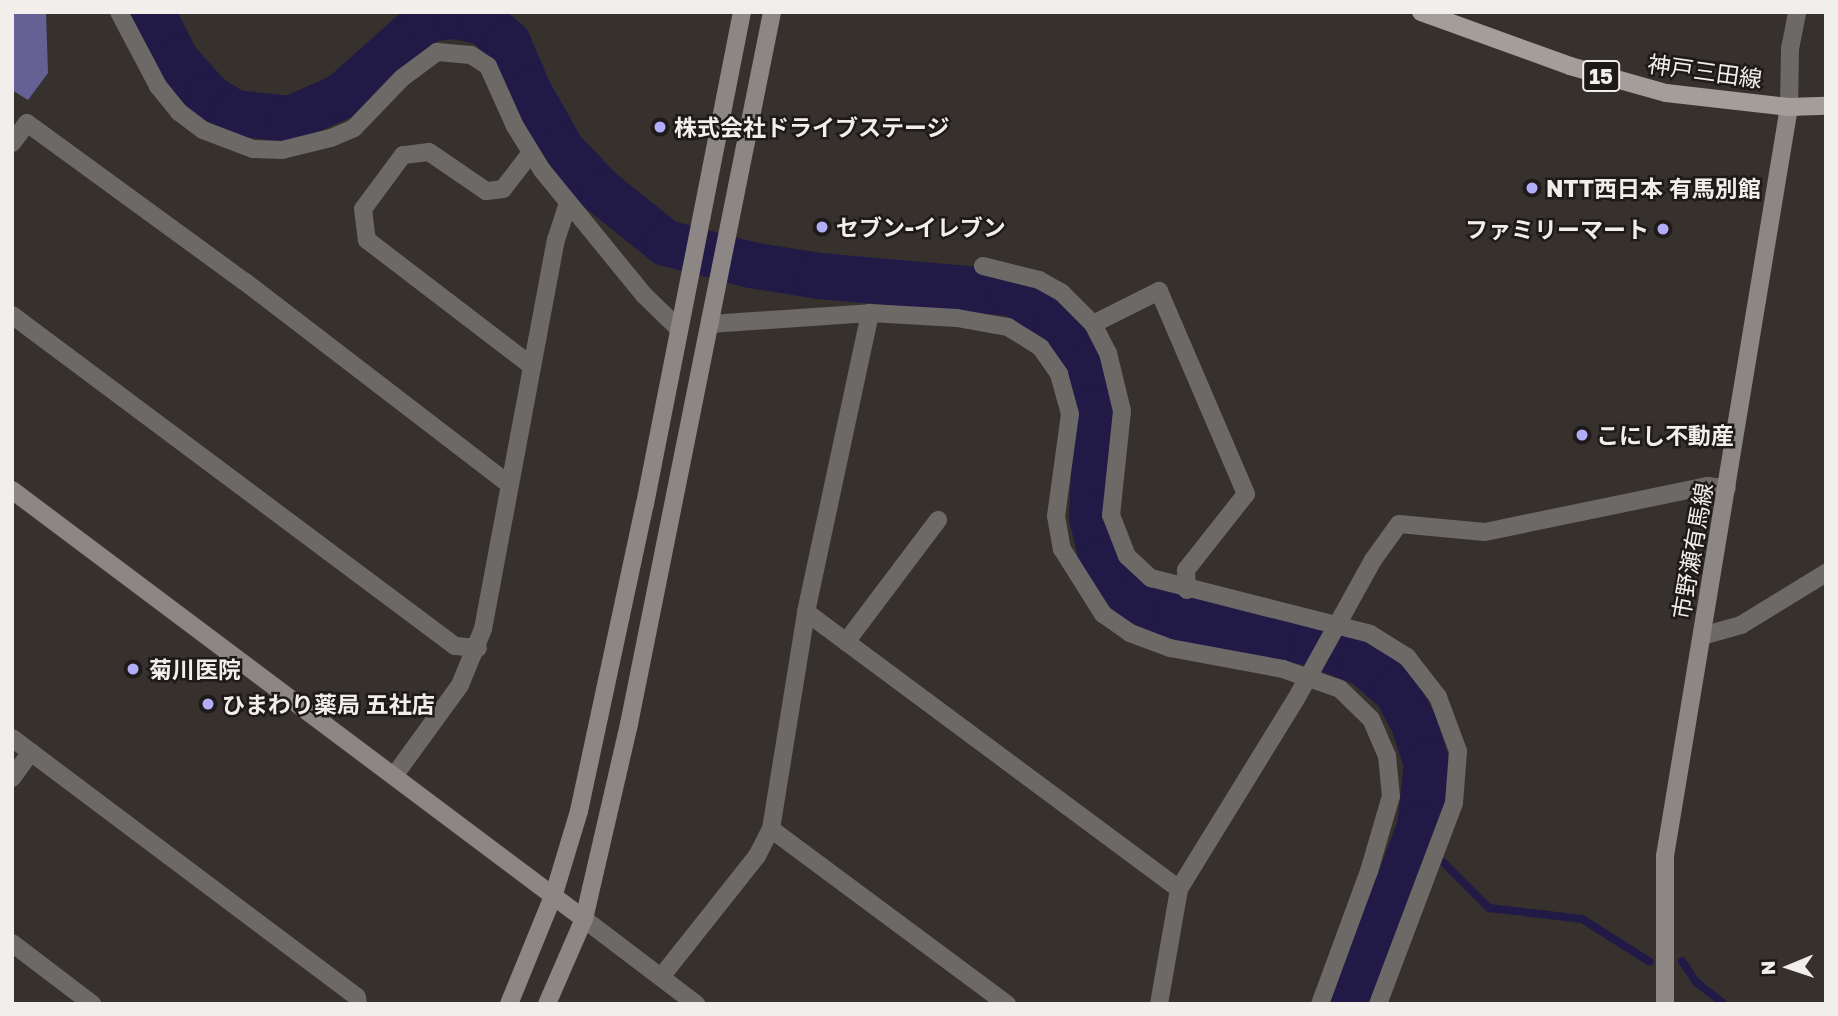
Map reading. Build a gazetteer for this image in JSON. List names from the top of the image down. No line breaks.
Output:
{"streets":{"main road":["神戸三田線","15"],"street":["市野瀬有馬線"]},"crossings":[["神戸三田線","市野瀬有馬線"]],"places":["株式会社ドライブステージ","NTT西日本 有馬別館","セブン-イレブン","ファミリーマート","こにし不動産","菊川医院","ひまわり薬局 五社店"],"north":"left"}
